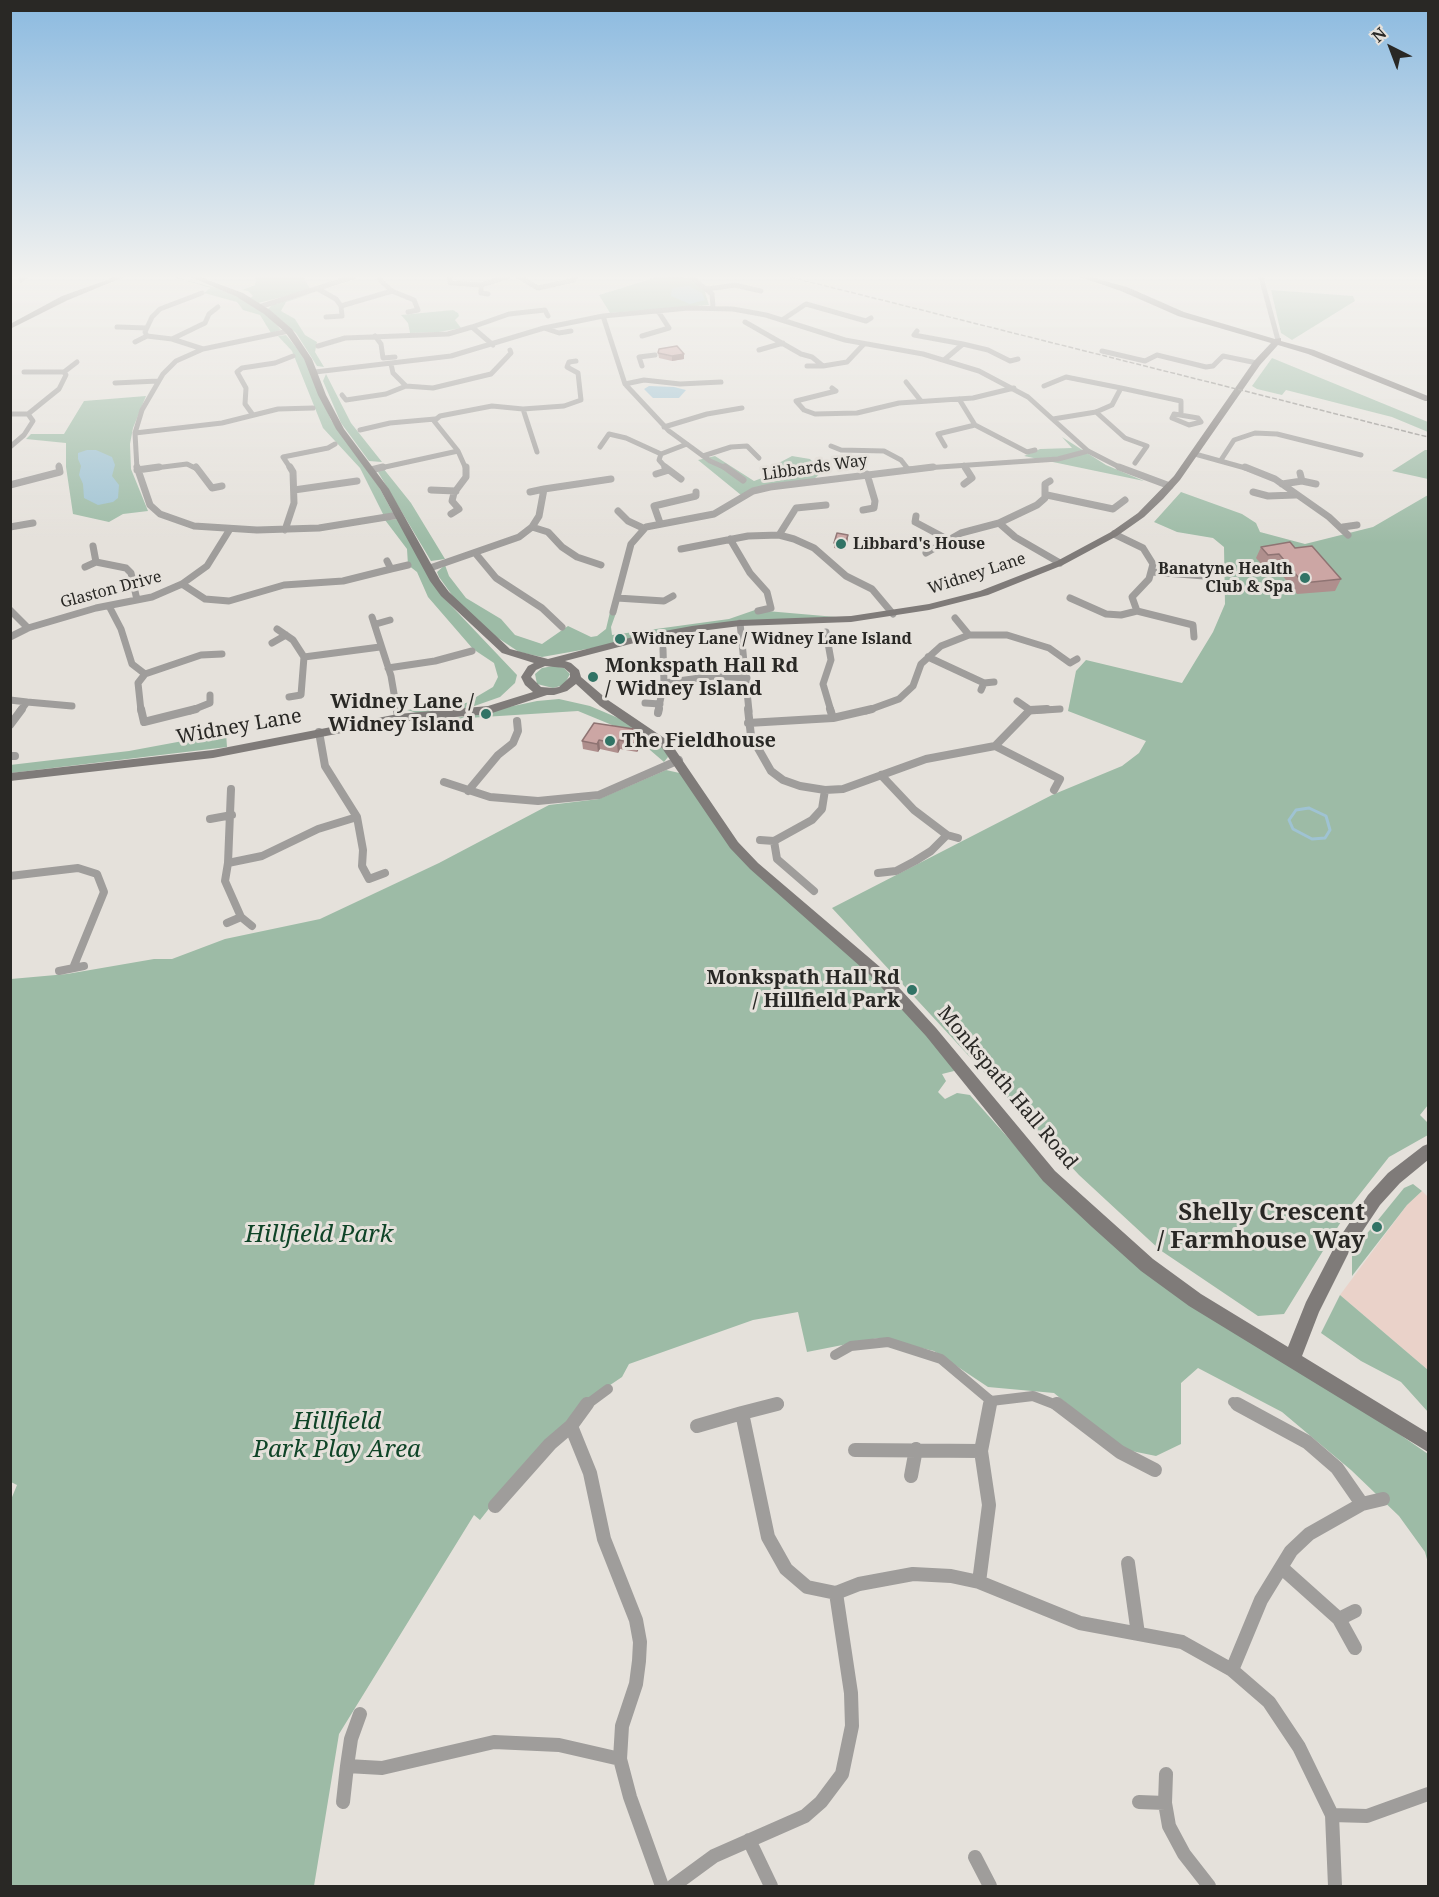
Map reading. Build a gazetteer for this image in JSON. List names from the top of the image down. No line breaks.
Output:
{"streets":{"street":["Libbards Way","Widney Lane","Glaston Drive","Monkspath Hall Road"]},"crossings":[["Widney Lane","Monkspath Hall Road"]],"parks":["Hillfield Park","Hillfield Park Play Area"],"places":["Libbard's House","Banatyne Health Club & Spa","Widney Lane / Widney Lane Island","Monkspath Hall Rd / Widney Island","Widney Lane / Widney Island","The Fieldhouse","Monkspath Hall Rd / Hillfield Park","Shelly Crescent / Farmhouse Way"],"north":"top left"}
